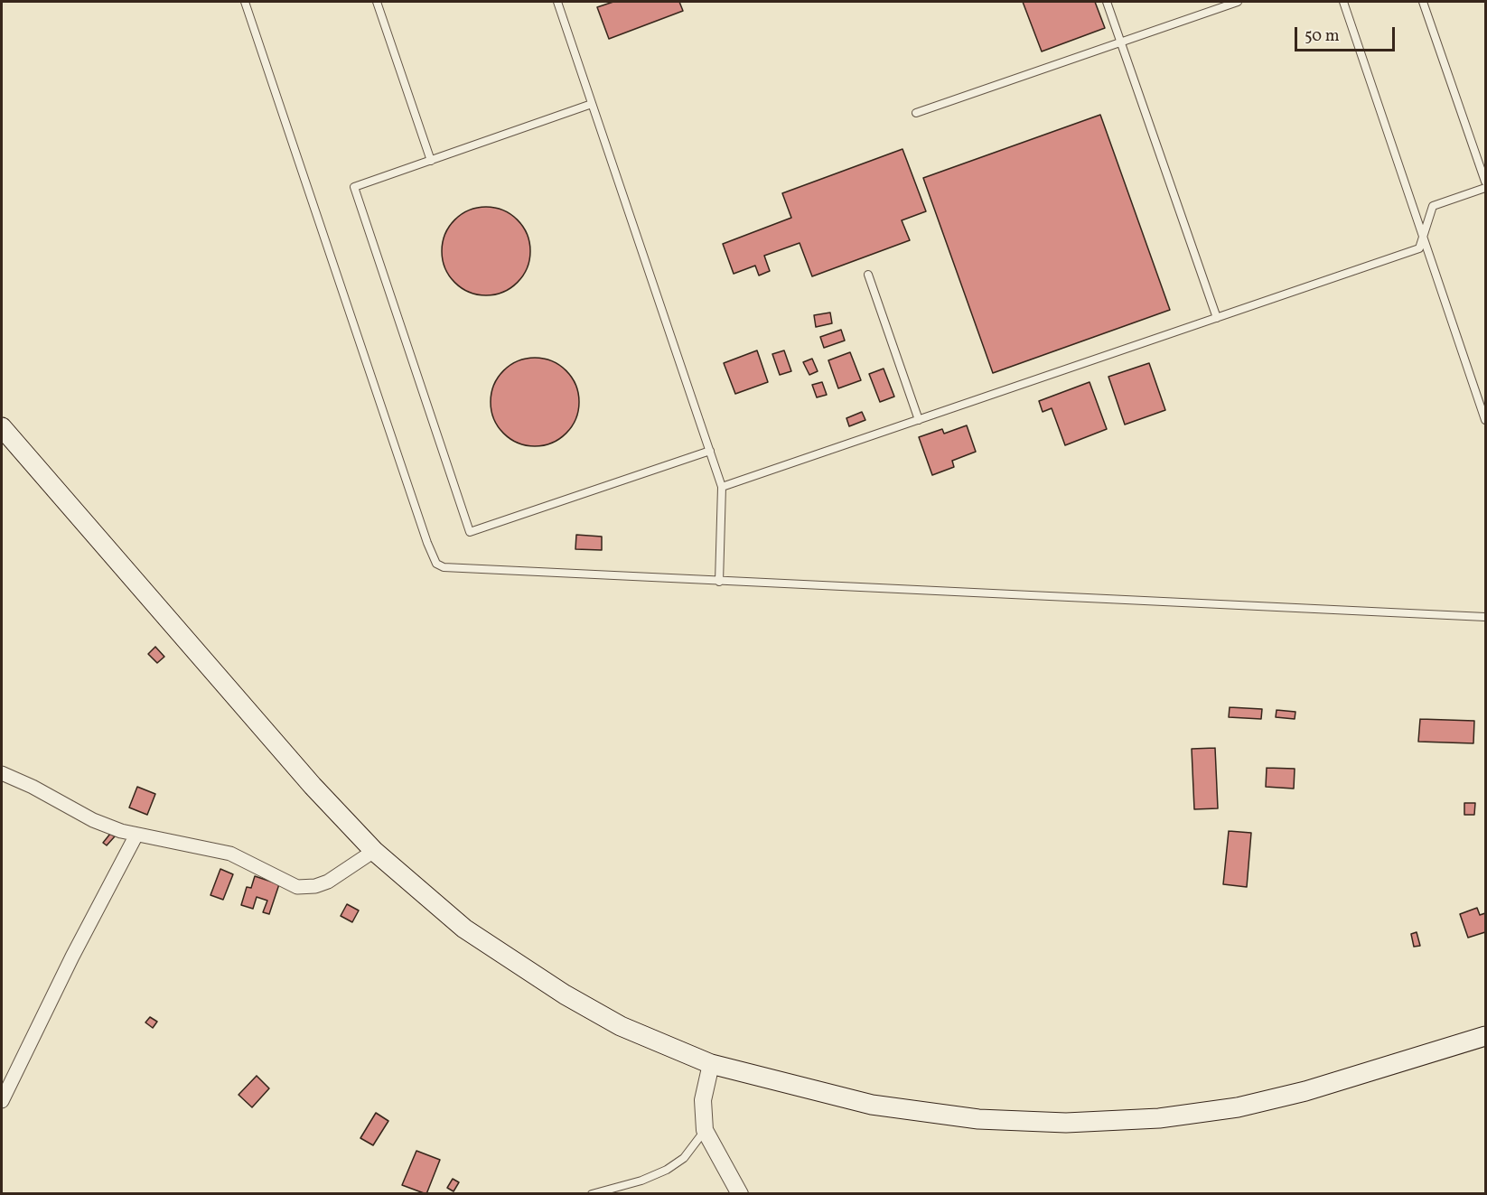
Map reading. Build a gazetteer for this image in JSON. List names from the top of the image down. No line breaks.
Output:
{"scale_bar":"50 m"}
